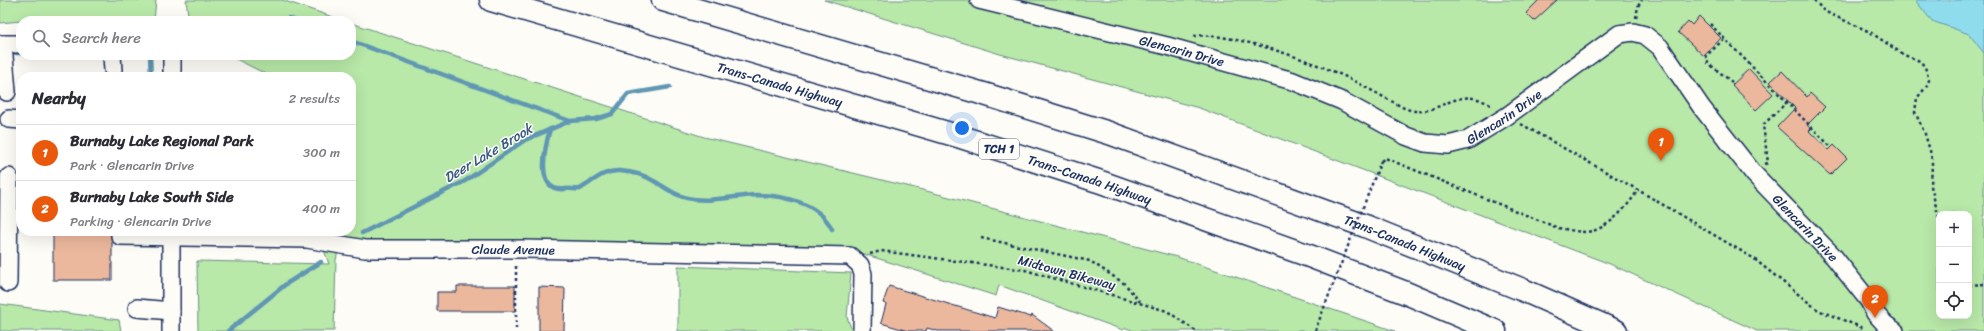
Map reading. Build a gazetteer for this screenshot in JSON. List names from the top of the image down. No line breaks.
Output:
{"streets":{"highway":["Trans-Canada Highway","TCH 1"],"street":["Glencarin Drive","Claude Avenue"],"path":["Midtown Bikeway"]},"crossings":[["Claude Avenue","Midtown Bikeway"]],"water":["Deer Lake Brook"],"page":{"search":"Search here","heading":["Nearby","2 results"],"list":[{"mark":"1","name":"Burnaby Lake Regional Park","note":"Park · Glencarin Drive","value":"300 m"},{"mark":"2","name":"Burnaby Lake South Side","note":"Parking · Glencarin Drive","value":"400 m"}],"pins":["1","2"],"map_buttons":["+","−"]}}
